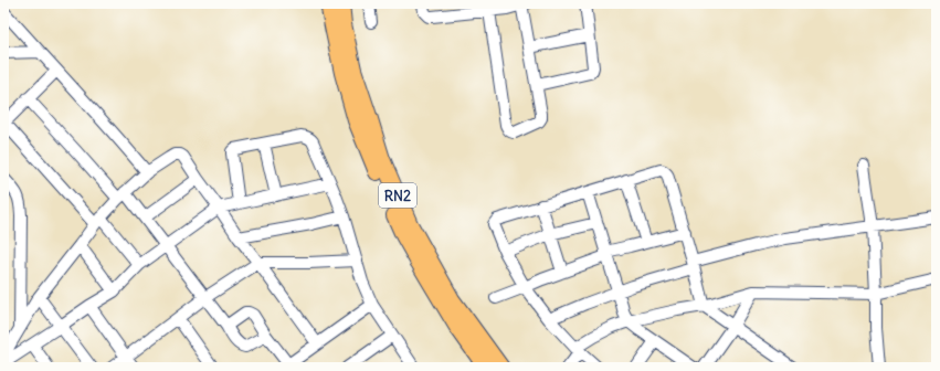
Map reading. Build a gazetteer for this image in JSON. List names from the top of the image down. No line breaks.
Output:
{"streets":{"highway":["RN2"]}}
